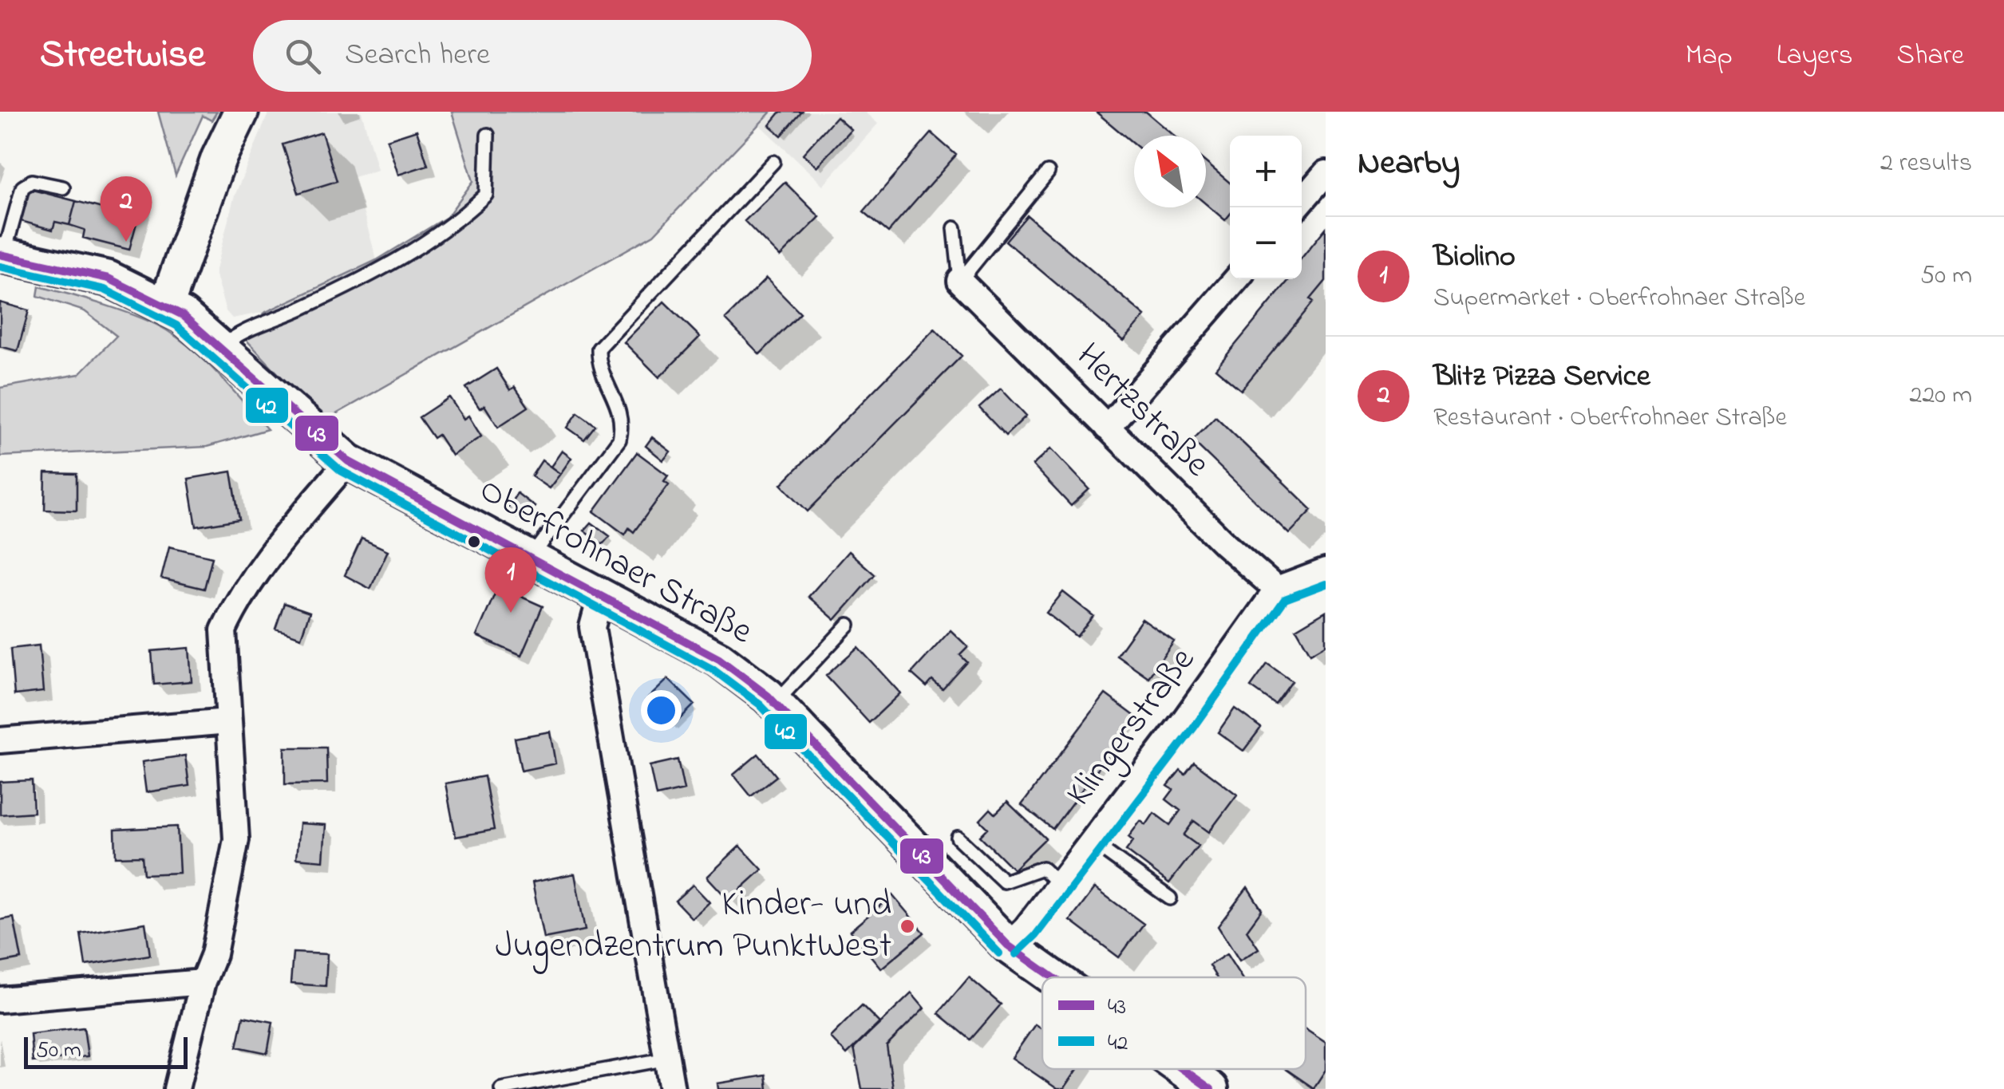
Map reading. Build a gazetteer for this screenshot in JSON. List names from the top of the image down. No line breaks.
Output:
{"streets":{"main road":["Oberfrohnaer Straße"],"street":["Hertzstraße","Klingerstraße"]},"crossings":[["Hertzstraße","Klingerstraße"],["Oberfrohnaer Straße","Klingerstraße"]],"places":["Kinder- und Jugendzentrum PunktWest"],"lines":["transit line 43","transit line 42"],"legend":["43","42"],"scale_bar":"50 m","north":"top left","page":{"header":"Streetwise","search":"Search here","nav":["Map","Layers","Share"],"heading":["Nearby","2 results"],"map_buttons":["+","−"],"pins":["2","1"],"list":[{"mark":"1","name":"Biolino","note":"Supermarket · Oberfrohnaer Straße","value":"50 m"},{"mark":"2","name":"Blitz Pizza Service","note":"Restaurant · Oberfrohnaer Straße","value":"220 m"}],"scale":"50 m"}}
